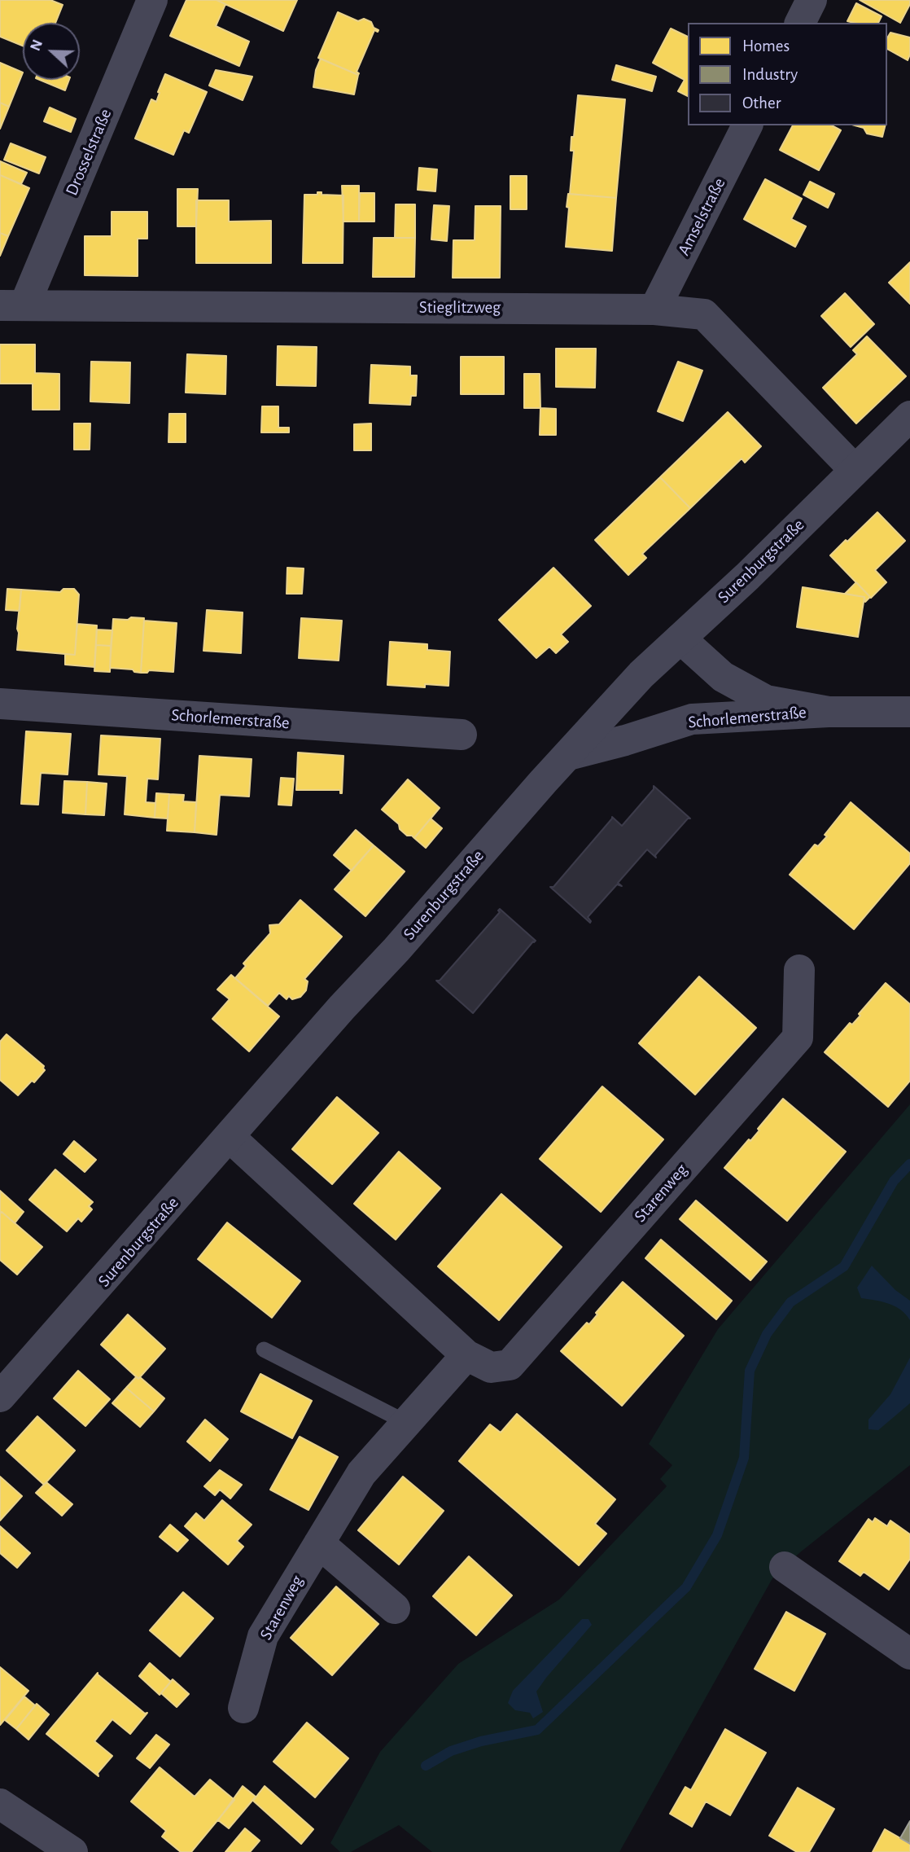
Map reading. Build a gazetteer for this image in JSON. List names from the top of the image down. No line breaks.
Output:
{"streets":{"street":["Drosselstraße","Amselstraße","Stieglitzweg","Surenburgstraße","Schorlemerstraße","Starenweg"]},"crossings":[["Drosselstraße","Stieglitzweg"],["Amselstraße","Stieglitzweg"],["Stieglitzweg","Surenburgstraße"],["Surenburgstraße","Schorlemerstraße"],["Surenburgstraße","Starenweg"]],"legend":["Homes","Industry","Other"],"north":"left"}
